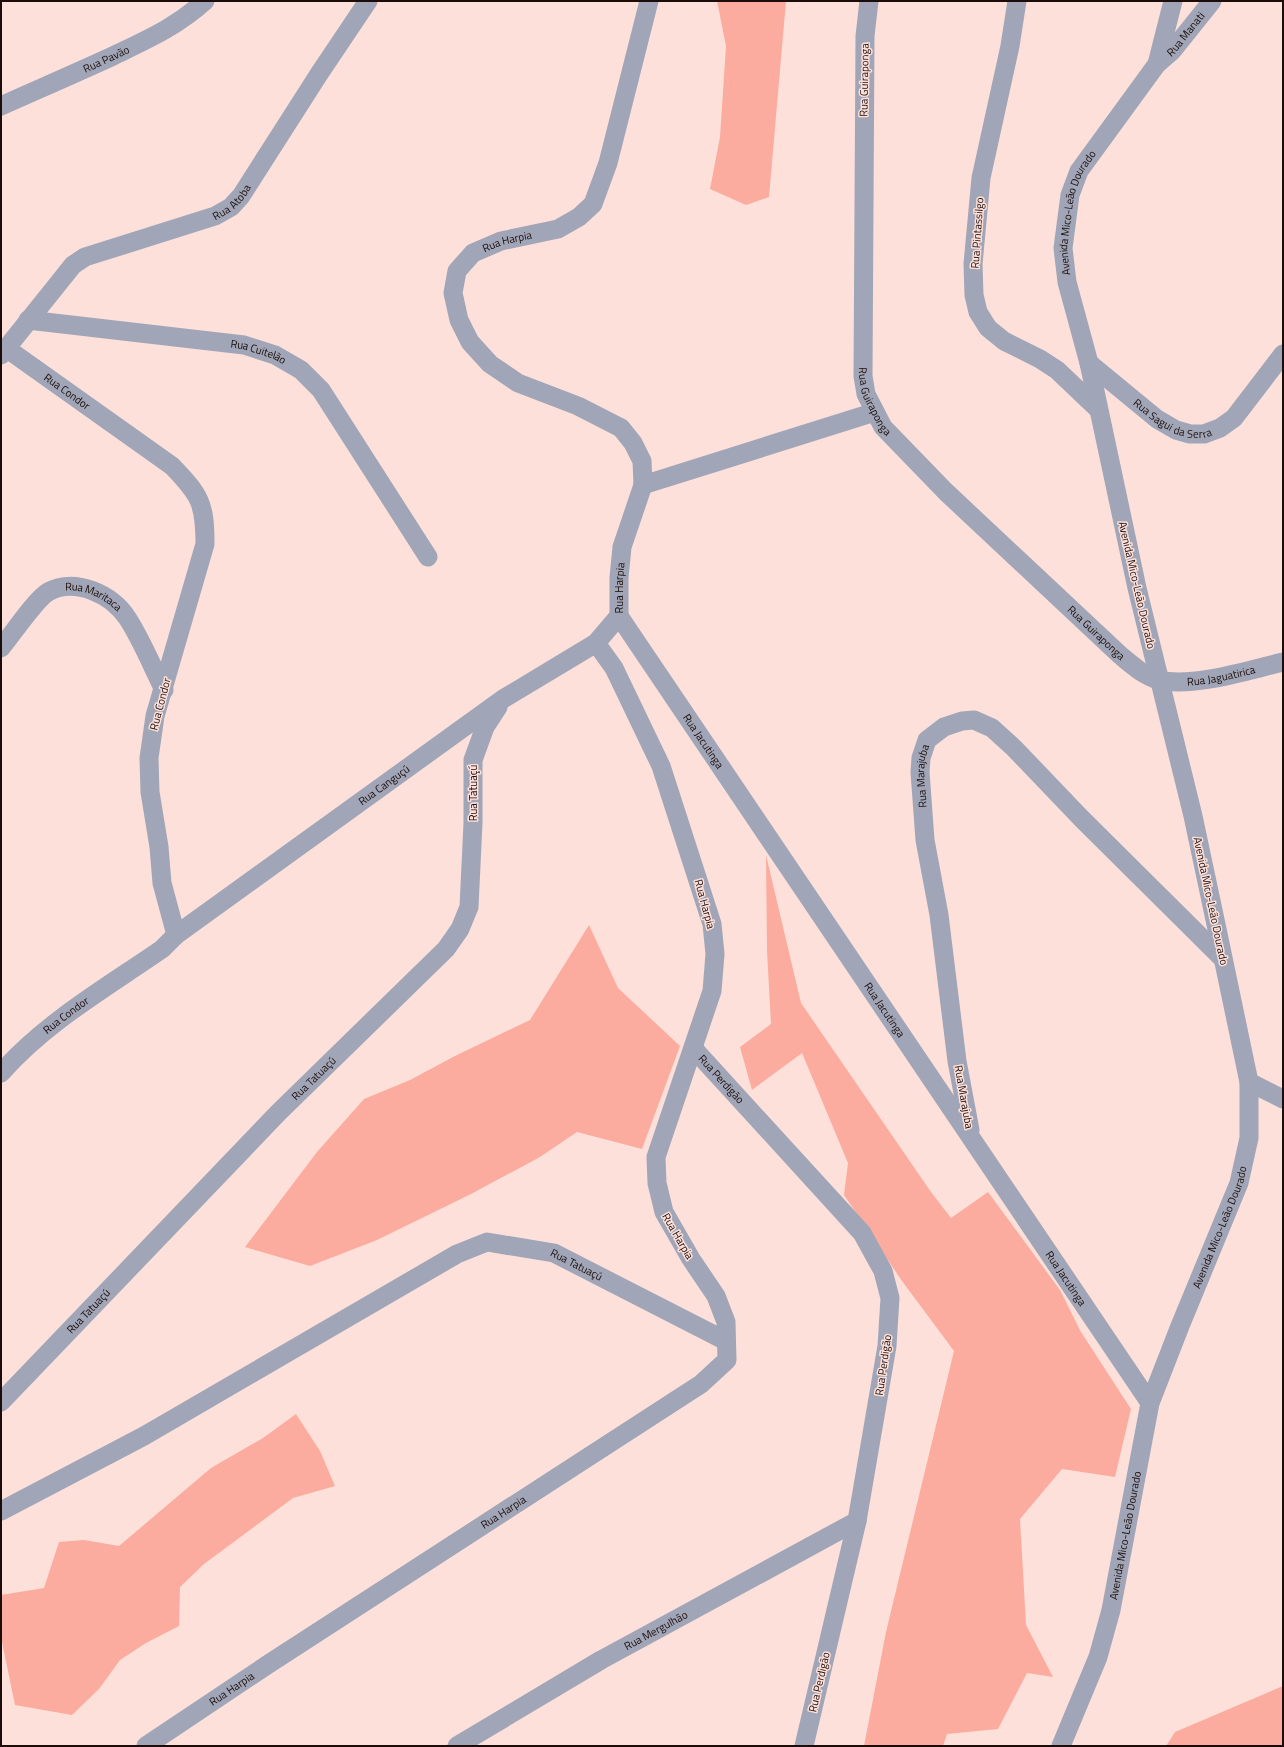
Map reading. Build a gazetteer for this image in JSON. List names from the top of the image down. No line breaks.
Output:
{"streets":{"street":["Rua Manati","Rua Pavão","Rua Guiraponga","Rua Atoba","Avenida Mico-Leão Dourado","Rua Pintassilgo","Rua Harpia","Rua Cuitelão","Rua Condor","Rua Sagui da Serra","Rua Maritaca","Rua Jaguatirica","Rua Jacutinga","Rua Marajuba","Rua Canguçú","Rua Tatuaçú","Rua Perdigão","Rua Mergulhão"]},"crossings":[["Rua Manati","Avenida Mico-Leão Dourado"],["Rua Guiraponga","Avenida Mico-Leão Dourado"],["Rua Guiraponga","Rua Jaguatirica"],["Rua Atoba","Rua Cuitelão"],["Avenida Mico-Leão Dourado","Rua Pintassilgo"],["Avenida Mico-Leão Dourado","Rua Sagui da Serra"],["Avenida Mico-Leão Dourado","Rua Jaguatirica"],["Avenida Mico-Leão Dourado","Rua Jacutinga"],["Avenida Mico-Leão Dourado","Rua Marajuba"],["Rua Harpia","Rua Jacutinga"],["Rua Harpia","Rua Canguçú"],["Rua Harpia","Rua Tatuaçú"],["Rua Harpia","Rua Perdigão"],["Rua Condor","Rua Maritaca"],["Rua Condor","Rua Canguçú"],["Rua Jacutinga","Rua Marajuba"],["Rua Canguçú","Rua Tatuaçú"],["Rua Perdigão","Rua Mergulhão"]]}
